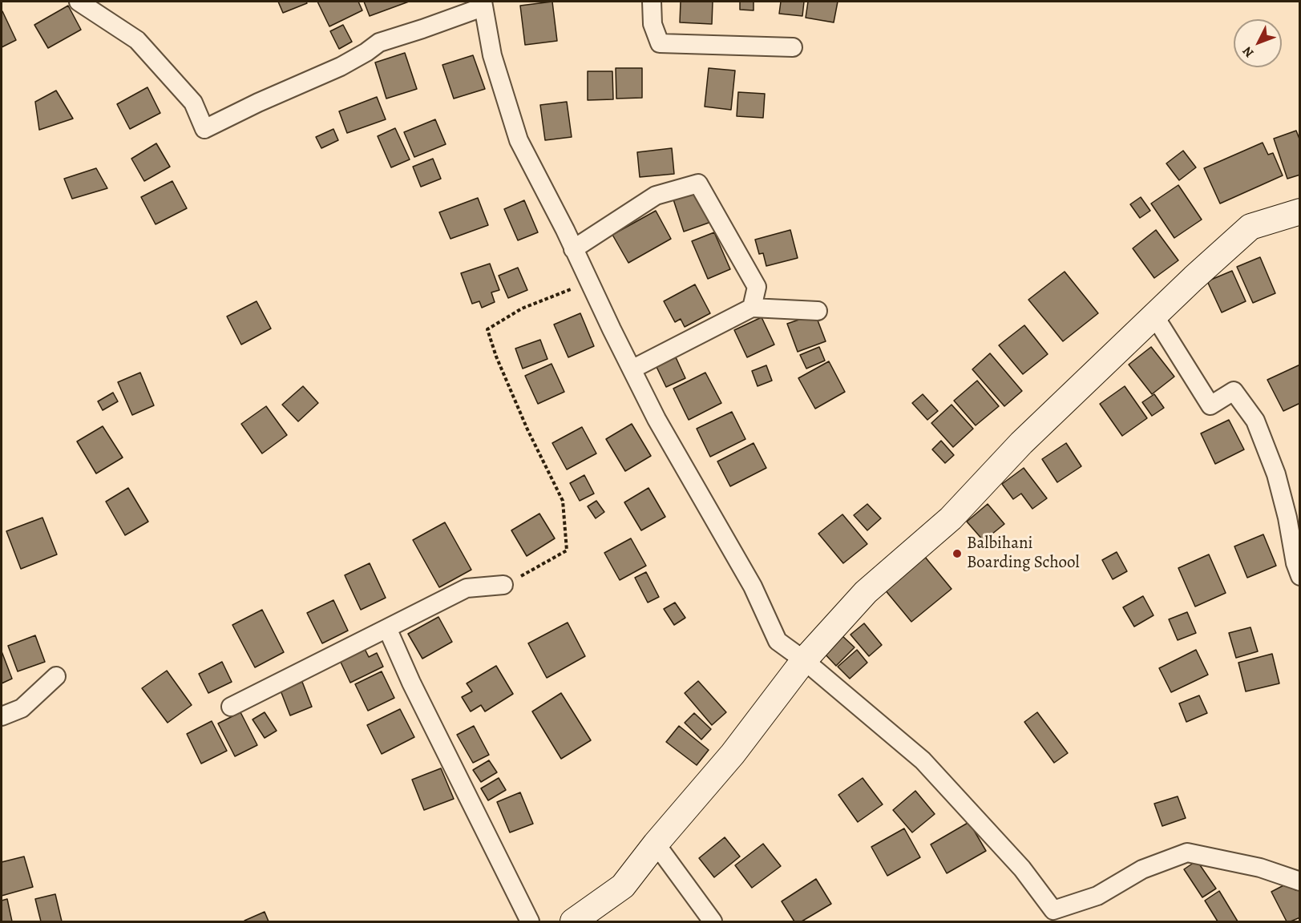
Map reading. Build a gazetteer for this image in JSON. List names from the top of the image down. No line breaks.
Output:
{"places":["Balbihani Boarding School"],"north":"bottom left"}
